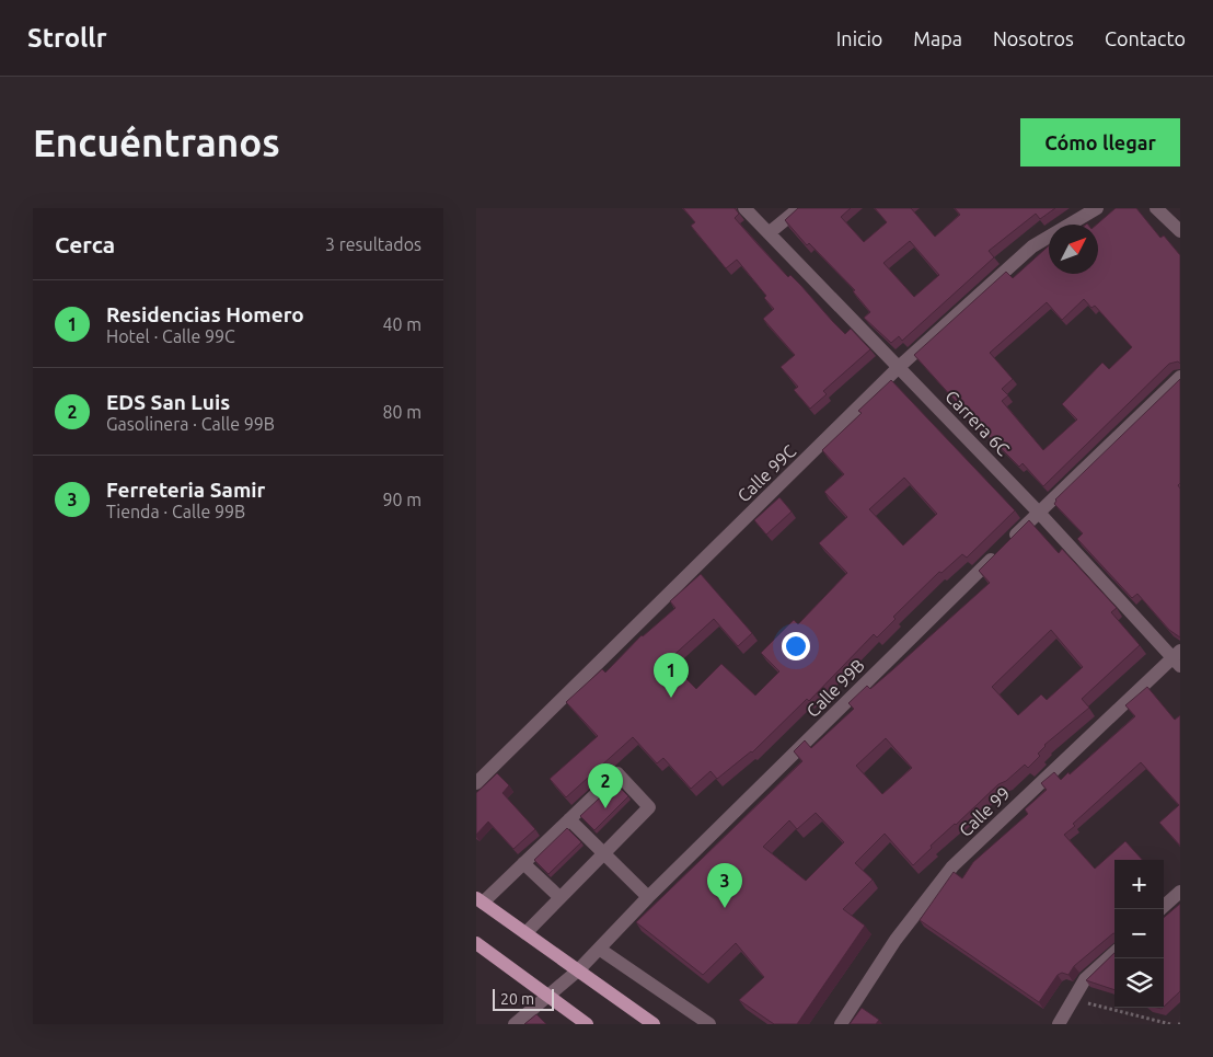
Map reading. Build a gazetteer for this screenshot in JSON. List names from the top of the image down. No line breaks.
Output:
{"streets":{"street":["Carrera 6C","Calle 99C","Calle 99B","Calle 99"]},"crossings":[["Carrera 6C","Calle 99C"],["Carrera 6C","Calle 99B"],["Carrera 6C","Calle 99"]],"scale_bar":"20 m","north":"top right","page":{"header":"Strollr","nav":["Inicio","Mapa","Nosotros","Contacto"],"buttons":"Cómo llegar","title":"Encuéntranos","heading":["Cerca","3 resultados"],"list":[{"mark":"1","name":"Residencias Homero","note":"Hotel · Calle 99C","value":"40 m"},{"mark":"2","name":"EDS San Luis","note":"Gasolinera · Calle 99B","value":"80 m"},{"mark":"3","name":"Ferreteria Samir","note":"Tienda · Calle 99B","value":"90 m"}],"pins":["1","2","3"],"map_buttons":["+","−"],"scale":"20 m"}}
